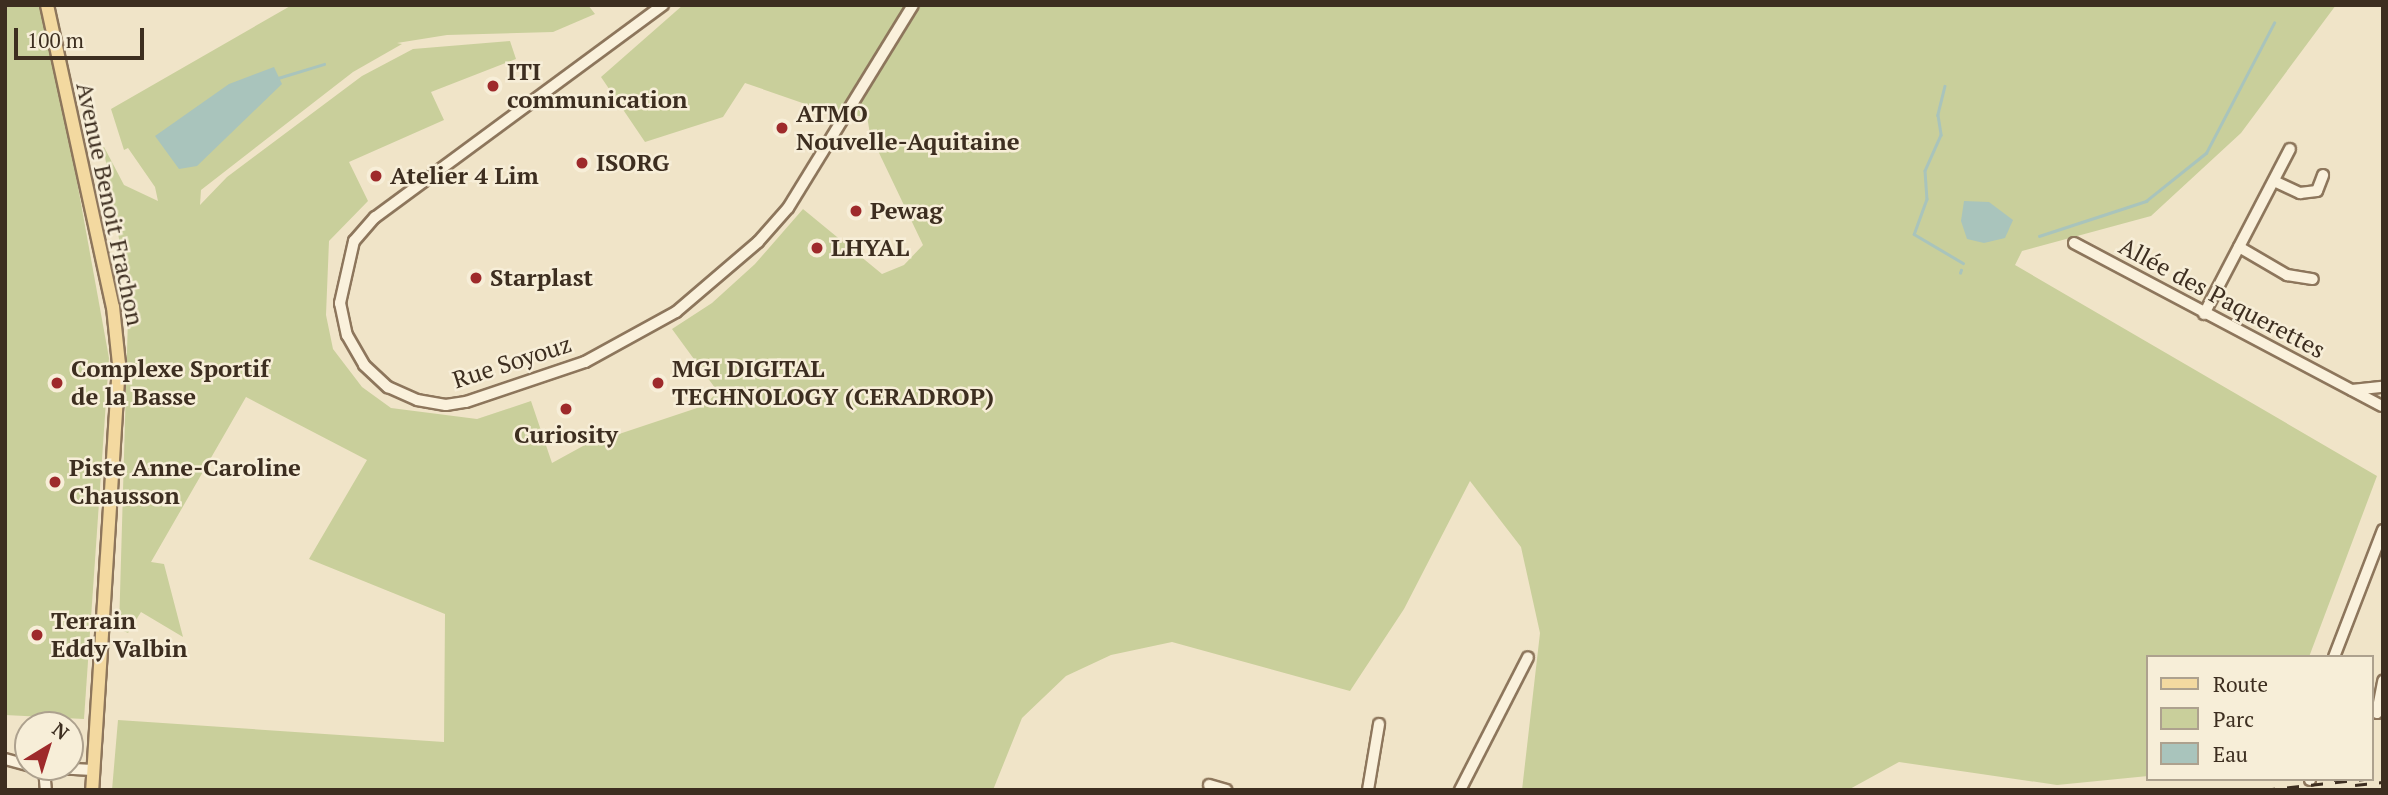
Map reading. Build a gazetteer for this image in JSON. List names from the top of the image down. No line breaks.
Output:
{"streets":{"main road":["Avenue Benoit Frachon"],"street":["Allée des Paquerettes","Rue Soyouz"]},"places":["ITI communication","ATMO Nouvelle-Aquitaine","ISORG","Atelier 4 Lim","Pewag","LHYAL","Starplast","Complexe Sportif de la Basse","MGI DIGITAL TECHNOLOGY (CERADROP)","Curiosity","Piste Anne-Caroline Chausson","Terrain Eddy Valbin"],"legend":["Route","Parc","Eau"],"scale_bar":"100 m","north":"top right"}
